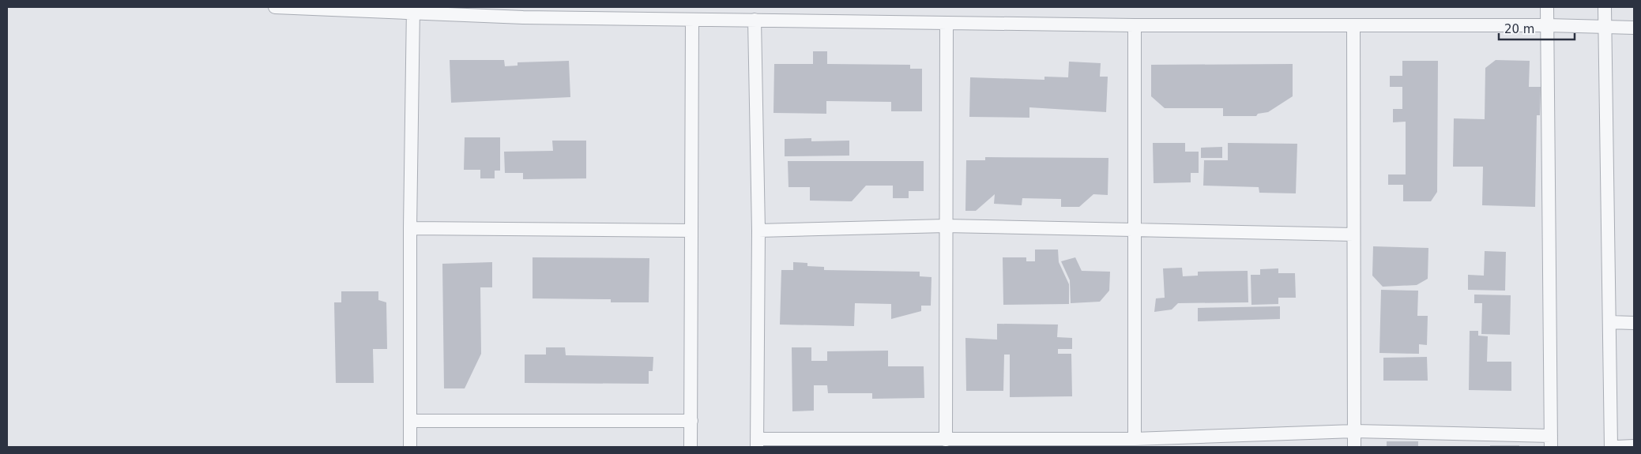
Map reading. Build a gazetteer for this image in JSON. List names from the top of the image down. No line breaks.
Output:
{"scale_bar":"20 m"}
